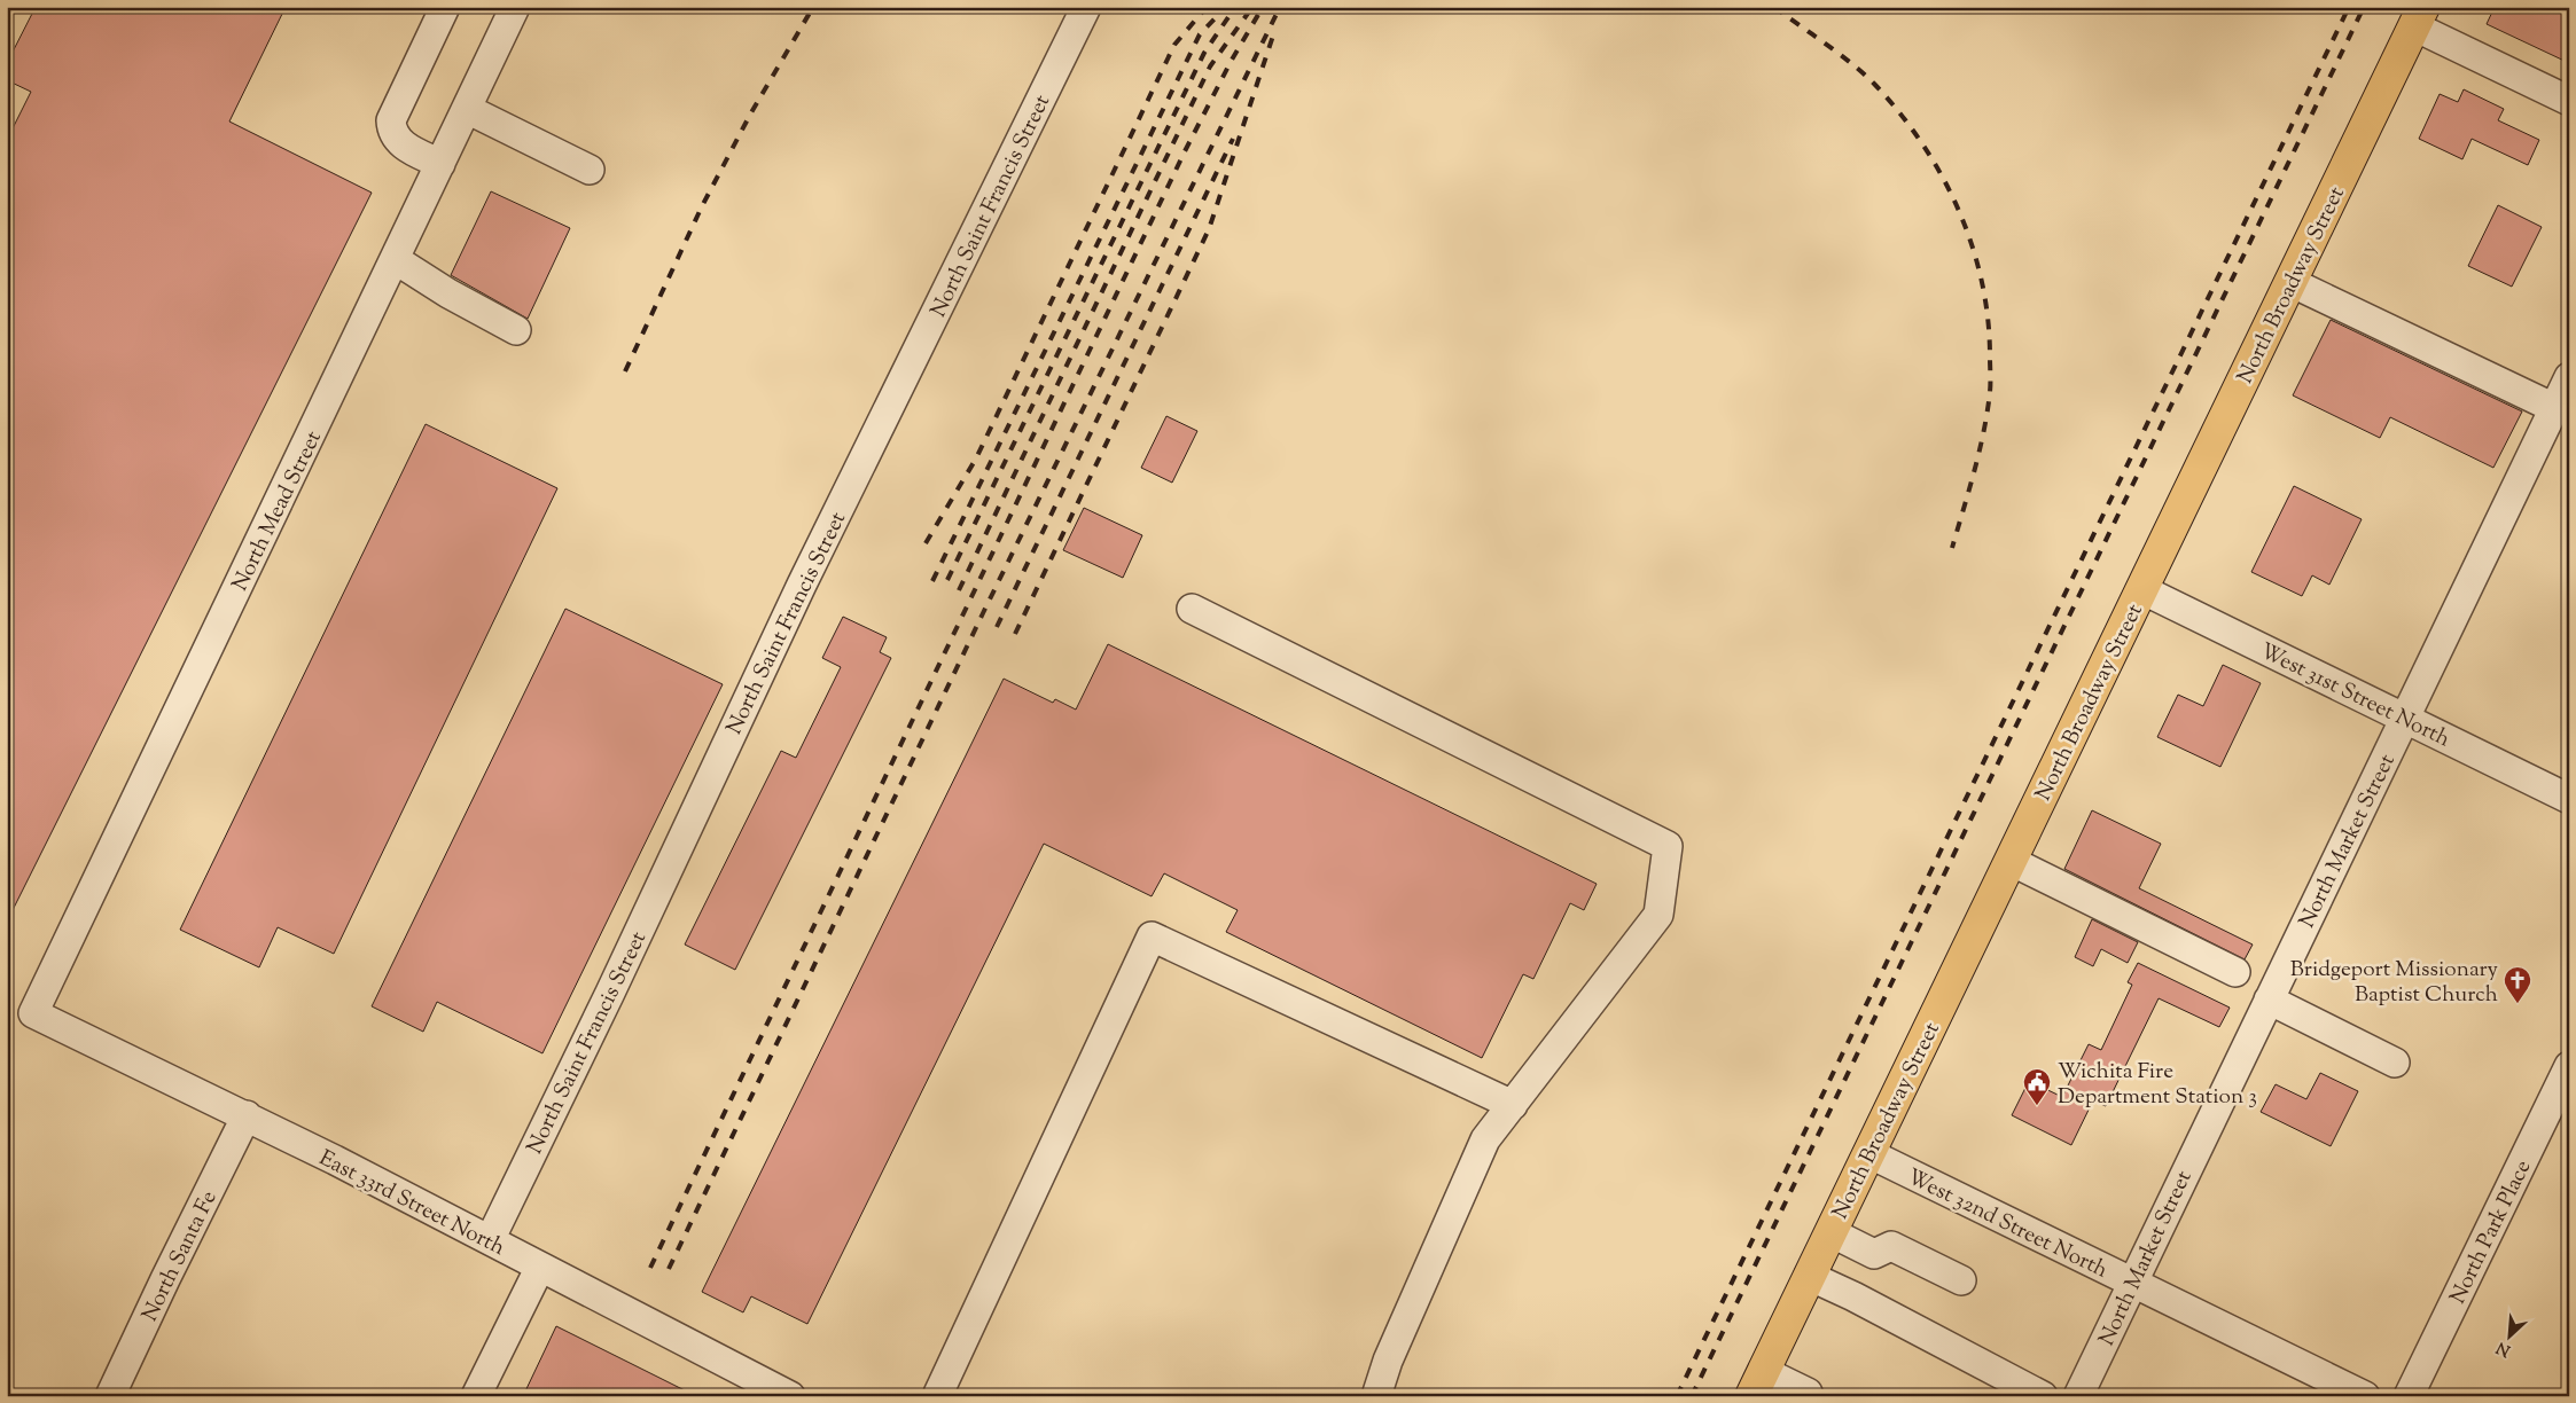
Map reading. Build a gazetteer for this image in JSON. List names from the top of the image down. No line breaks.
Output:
{"streets":{"main road":["North Broadway Street"],"street":["North Saint Francis Street","North Mead Street","West 31st Street North","North Market Street","East 33rd Street North","West 32nd Street North","North Park Place","North Santa Fe"]},"crossings":[["North Saint Francis Street","East 33rd Street North"],["North Broadway Street","West 31st Street North"],["North Broadway Street","West 32nd Street North"],["North Mead Street","East 33rd Street North"],["West 31st Street North","North Market Street"],["North Market Street","West 32nd Street North"],["East 33rd Street North","North Santa Fe"]],"places":{"church":["Bridgeport Missionary Baptist Church"],"public building":["Wichita Fire Department Station 3"]},"north":"bottom left"}
